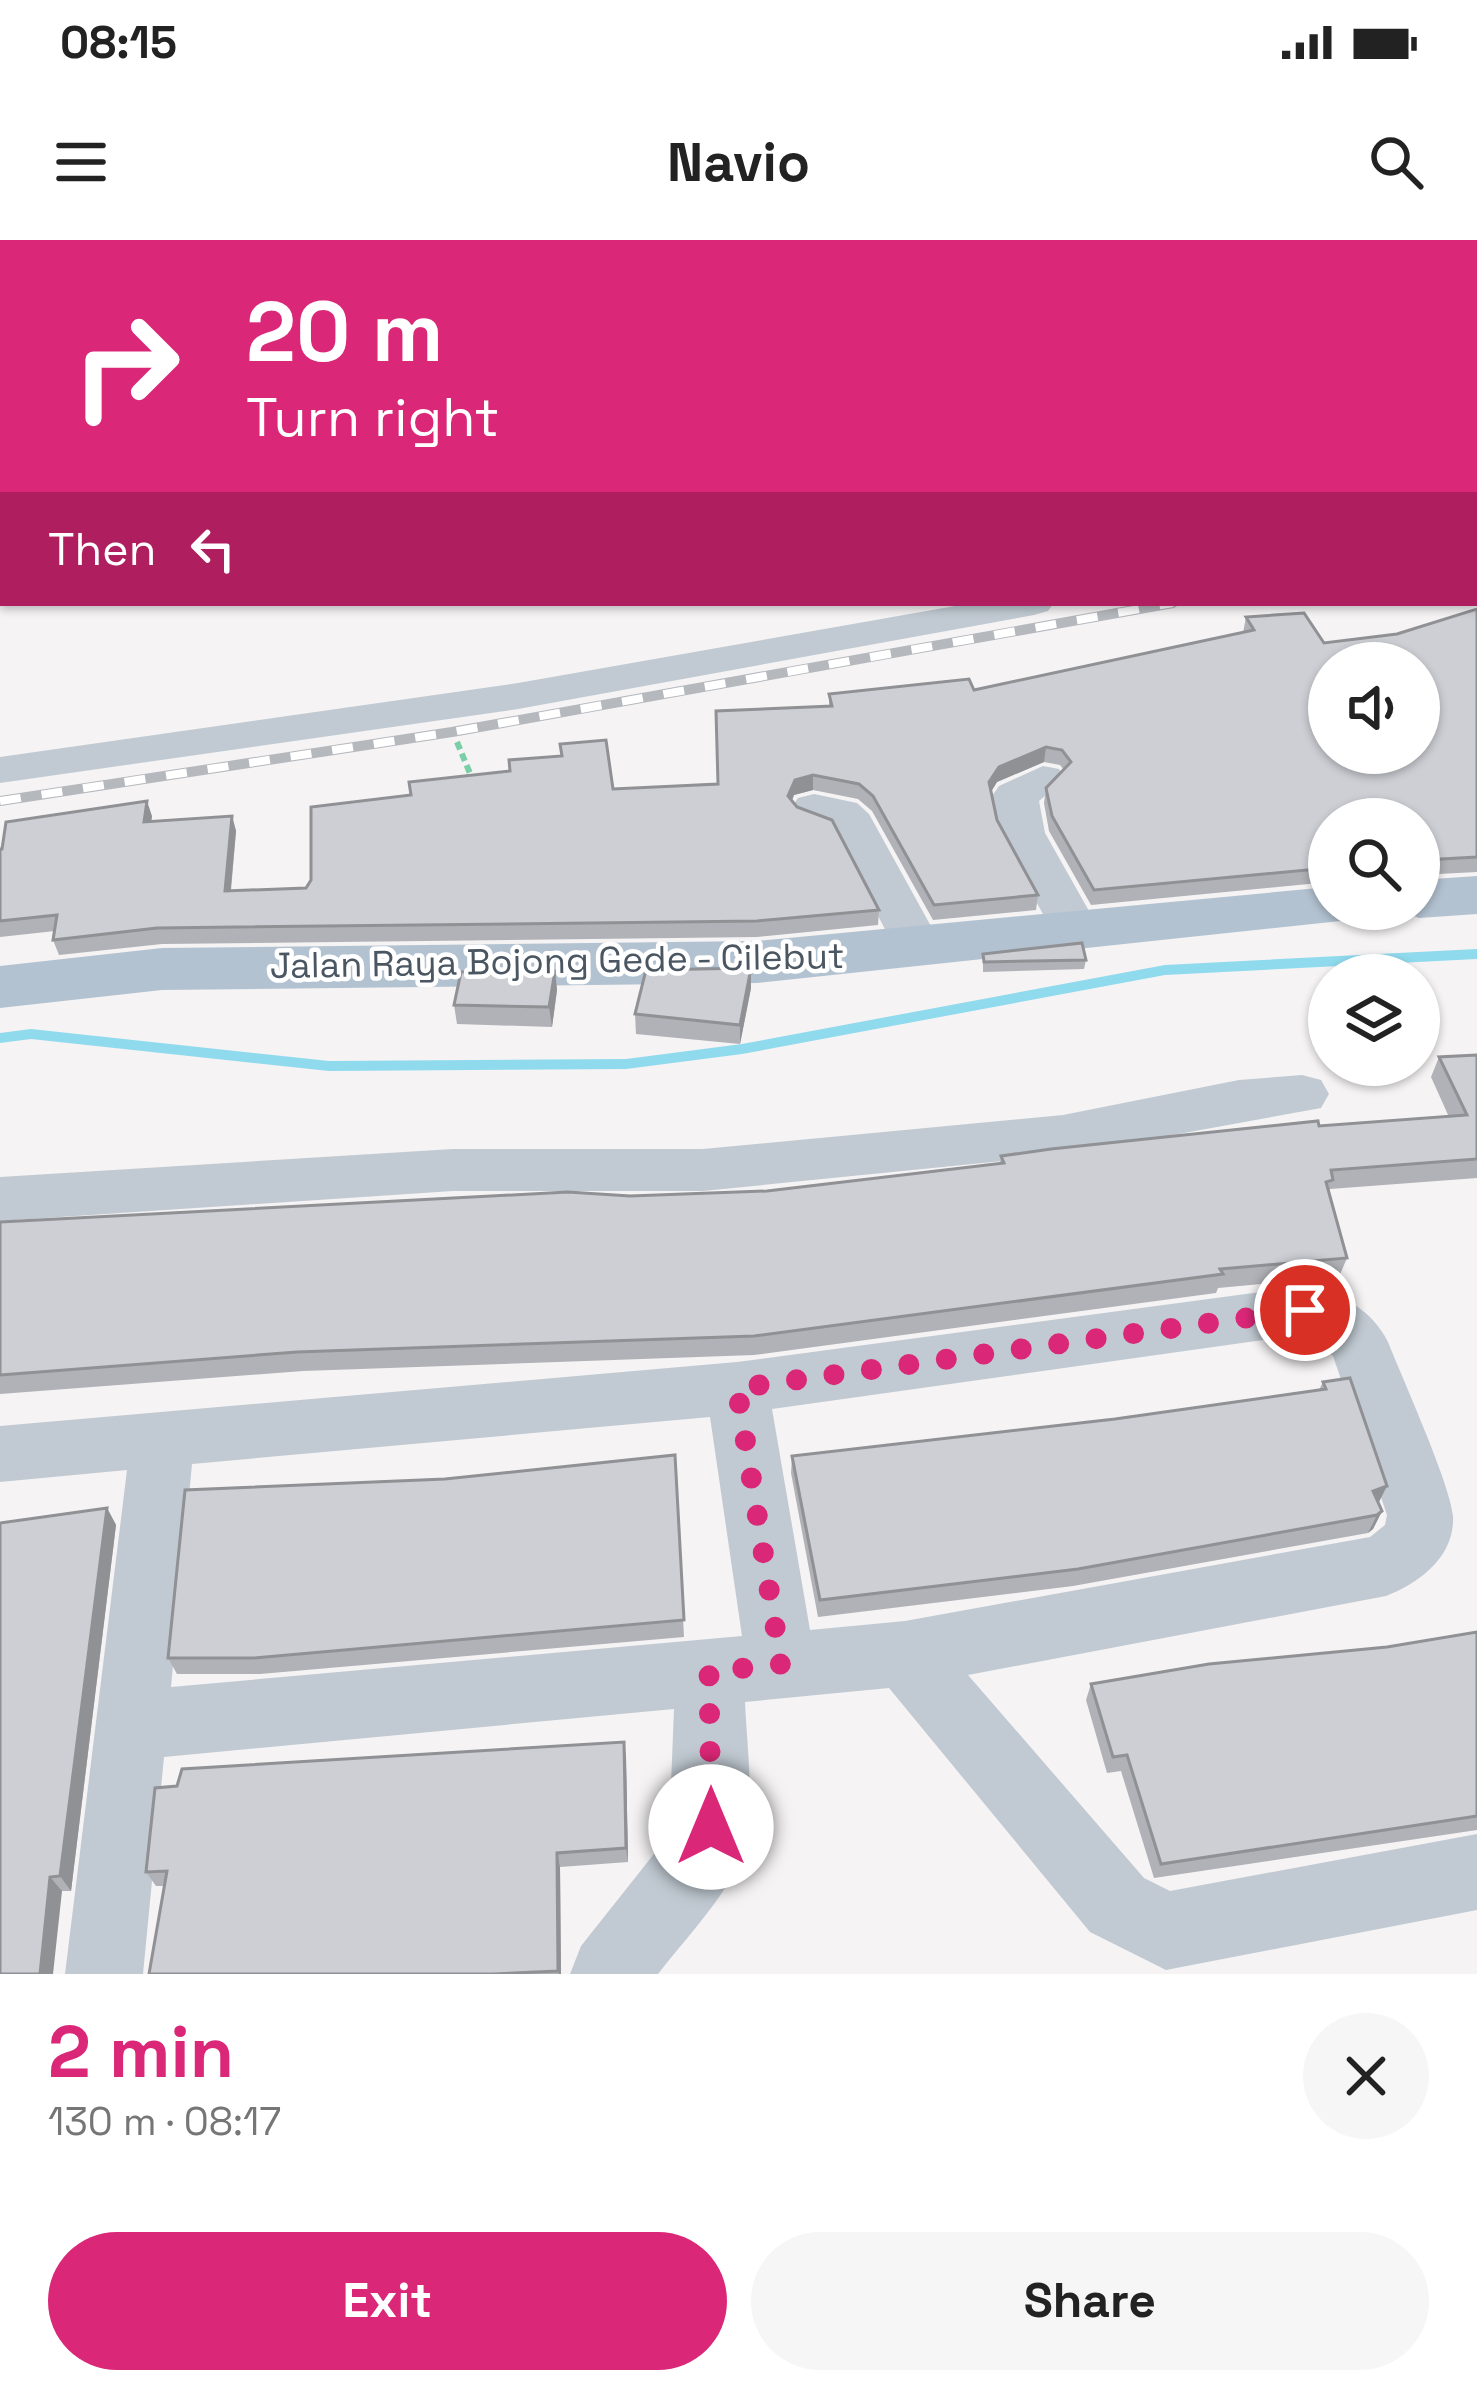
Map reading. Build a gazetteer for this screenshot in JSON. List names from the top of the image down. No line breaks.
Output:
{"streets":{"main road":["Jalan Raya Bojong Gede - Cilebut"]},"page":{"status":"08:15","header":"Navio","turn":["20 m","Turn right"],"then":"Then","heading":["2 min","130 m · 08:17"],"buttons":["Exit","Share"]}}
